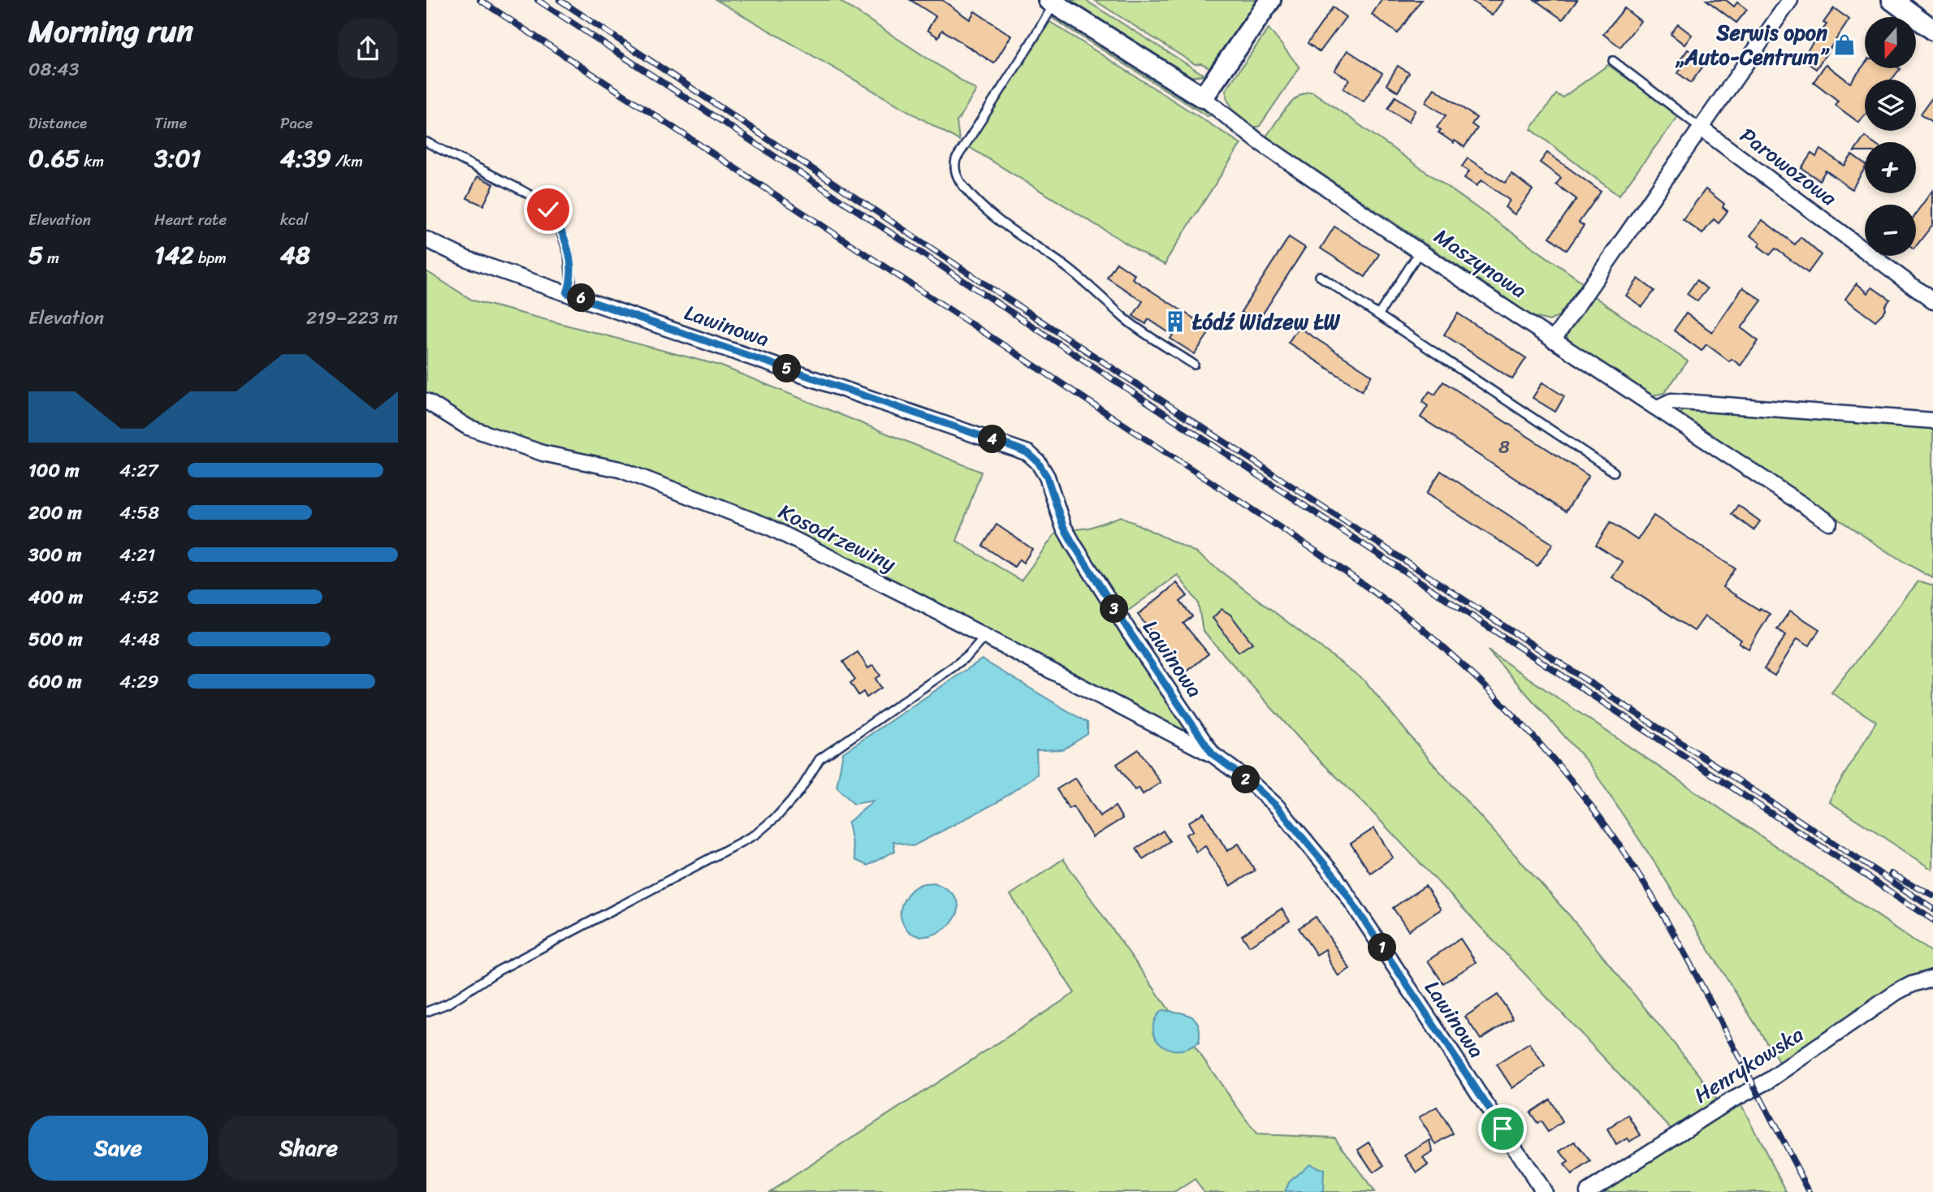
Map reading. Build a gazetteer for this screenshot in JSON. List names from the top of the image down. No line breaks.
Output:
{"streets":{"street":["Parowozowa","Maszynowa","Lawinowa","Kosodrzewiny","Henrykowska"]},"crossings":[["Lawinowa","Kosodrzewiny"]],"places":{"shop":["Serwis opon „Auto-Centrum”"],"building":["Łódź Widzew ŁW"]},"house_numbers":["8"],"north":"bottom","page":{"heading":["Morning run","08:43"],"map_buttons":["+","−"],"stats":[["Distance","0.65 km"],["Time","3:01"],["Pace","4:39 /km"],["Elevation","5 m"],["Heart rate","142 bpm"],["kcal","48"]],"pins":["6","5","4","3","2","1"],"chart":["Elevation","219–223 m"],"list":[{"name":"100 m","note":"4:27"},{"name":"200 m","note":"4:58"},{"name":"300 m","note":"4:21"},{"name":"400 m","note":"4:52"},{"name":"500 m","note":"4:48"},{"name":"600 m","note":"4:29"}],"buttons":["Save","Share"]}}
